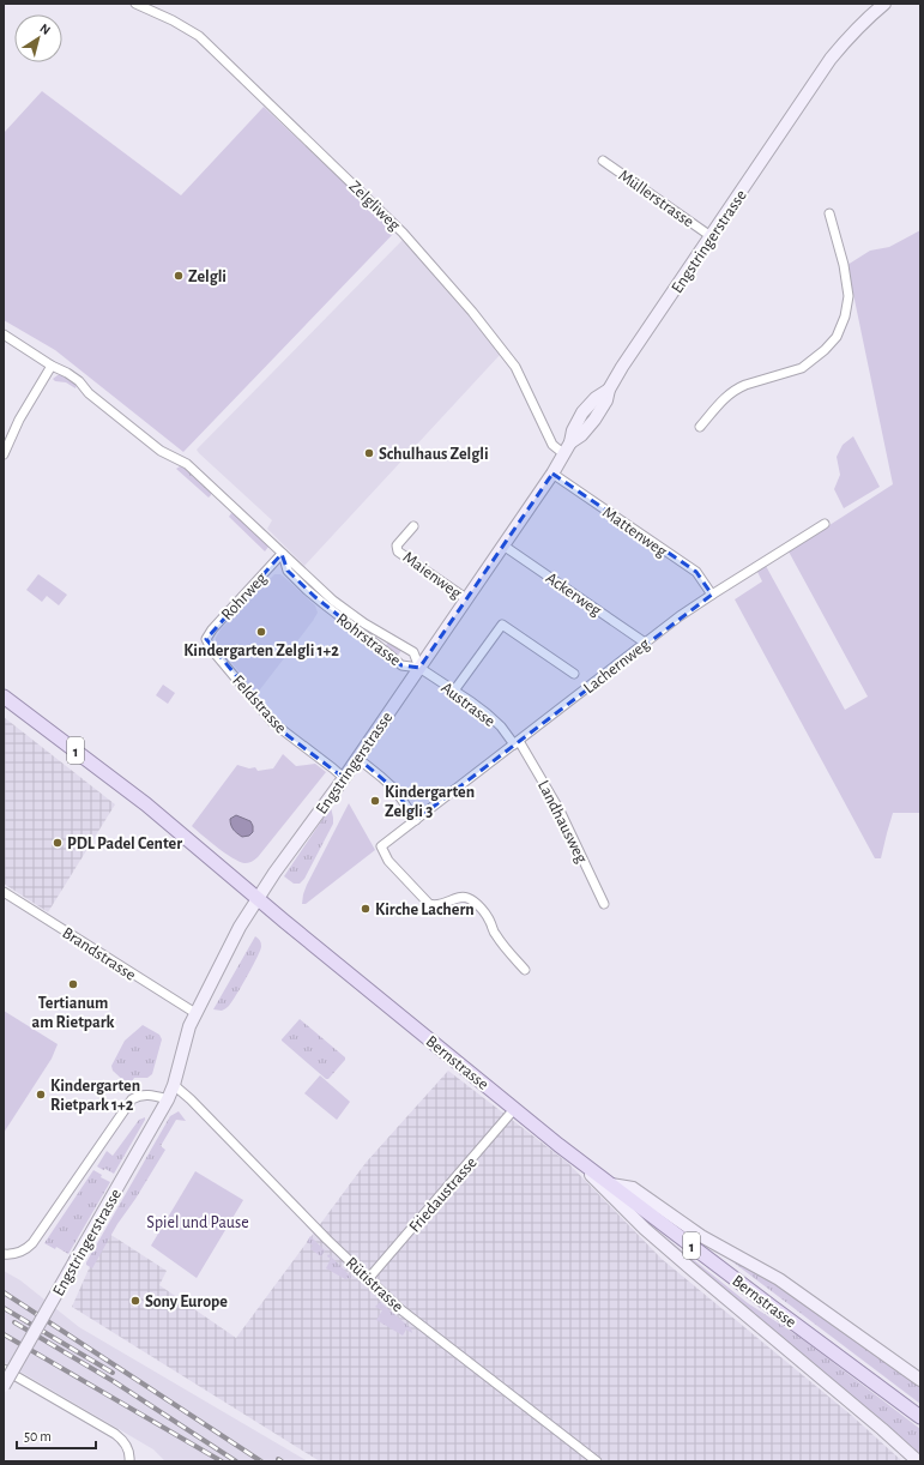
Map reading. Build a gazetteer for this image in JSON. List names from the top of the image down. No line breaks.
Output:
{"streets":{"main road":["Engstringerstrasse","1","Bernstrasse"],"street":["Müllerstrasse","Zelgliweg","Mattenweg","Maienweg","Ackerweg","Rohrweg","Rohrstrasse","Lachernweg","Feldstrasse","Austrasse","Landhausweg","Brandstrasse","Friedaustrasse","Rütistrasse"]},"crossings":[["Müllerstrasse","Engstringerstrasse"],["Zelgliweg","Engstringerstrasse"],["Engstringerstrasse","Mattenweg"],["Engstringerstrasse","Maienweg"],["Engstringerstrasse","Ackerweg"],["Engstringerstrasse","Rohrstrasse"],["Engstringerstrasse","Feldstrasse"],["Engstringerstrasse","Austrasse"],["Engstringerstrasse","Brandstrasse"],["Engstringerstrasse","Bernstrasse"],["Engstringerstrasse","Rütistrasse"],["Mattenweg","Lachernweg"],["Ackerweg","Lachernweg"],["Rohrweg","Rohrstrasse"],["Rohrweg","Feldstrasse"],["Rohrstrasse","Austrasse"],["Lachernweg","Austrasse"],["Lachernweg","Landhausweg"],["Austrasse","Landhausweg"],["Bernstrasse","Friedaustrasse"],["Friedaustrasse","Rütistrasse"]],"parks":["Spiel und Pause"],"places":["Zelgli","Schulhaus Zelgli","Kindergarten Zelgli 1+2","Kindergarten Zelgli 3","PDL Padel Center","Kirche Lachern","Tertianum am Rietpark","Kindergarten Rietpark 1+2","Sony Europe"],"scale_bar":"50 m","north":"top right"}
